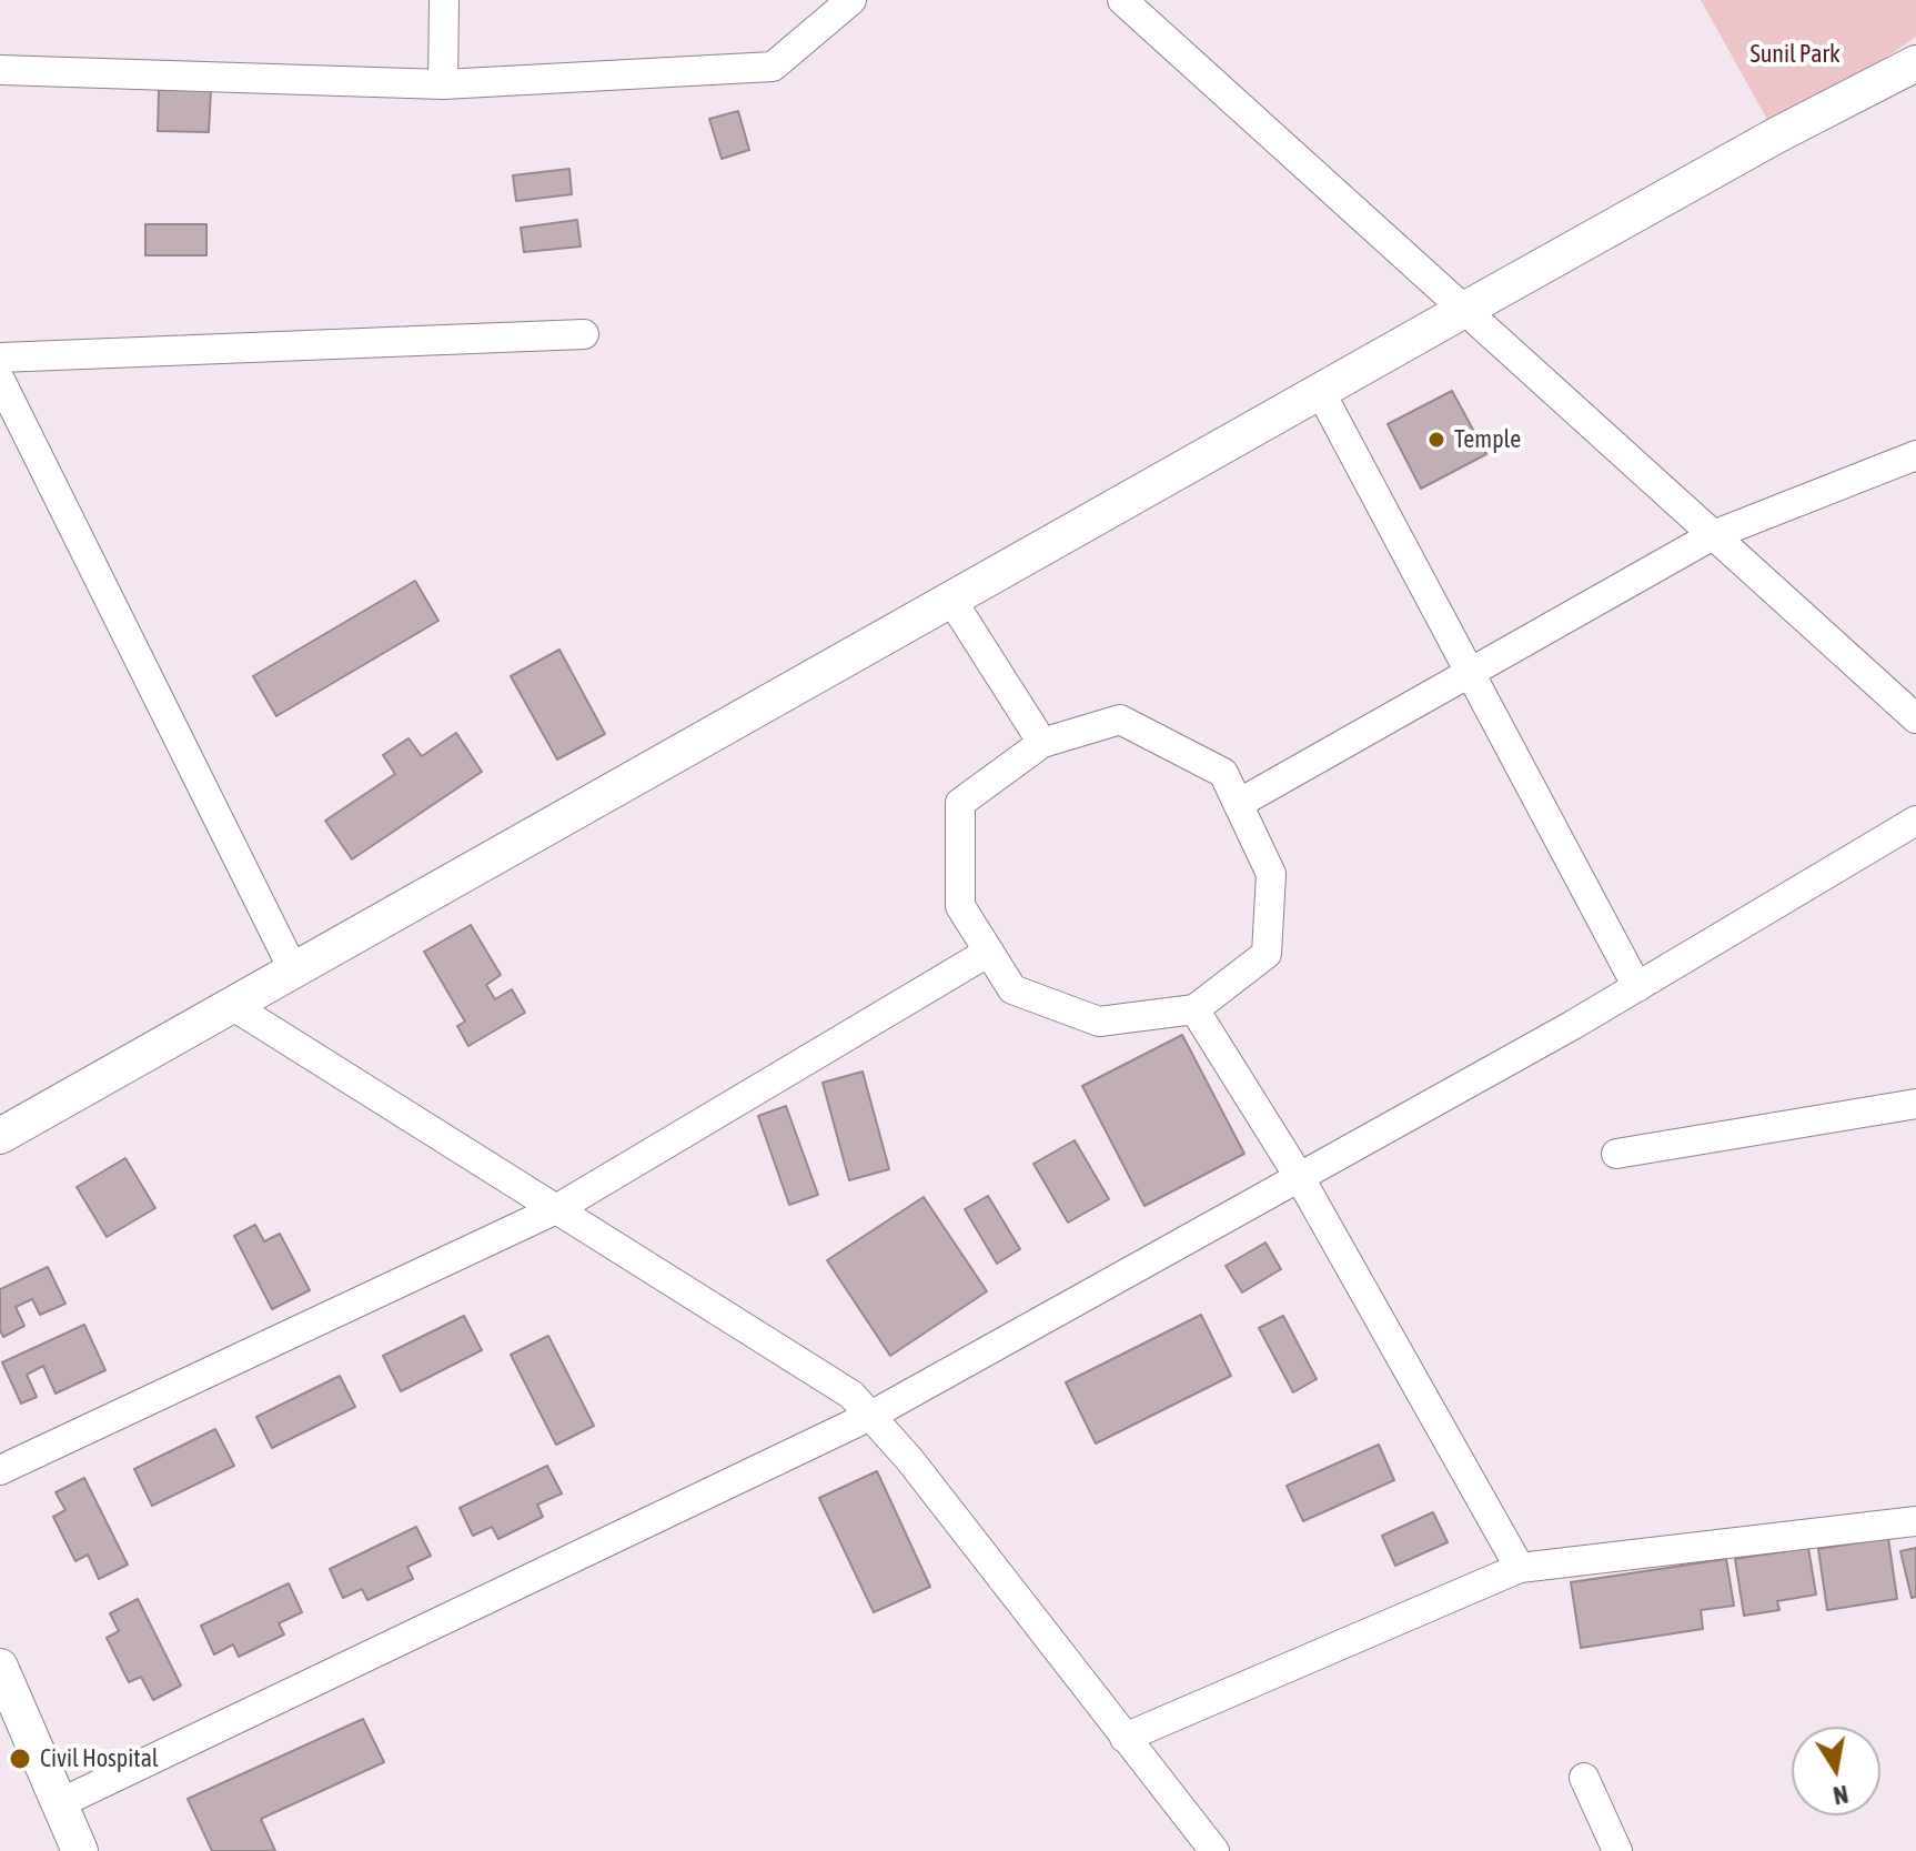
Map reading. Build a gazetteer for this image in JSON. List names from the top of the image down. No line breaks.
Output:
{"parks":["Sunil Park"],"places":["Temple","Civil Hospital"],"north":"bottom"}
